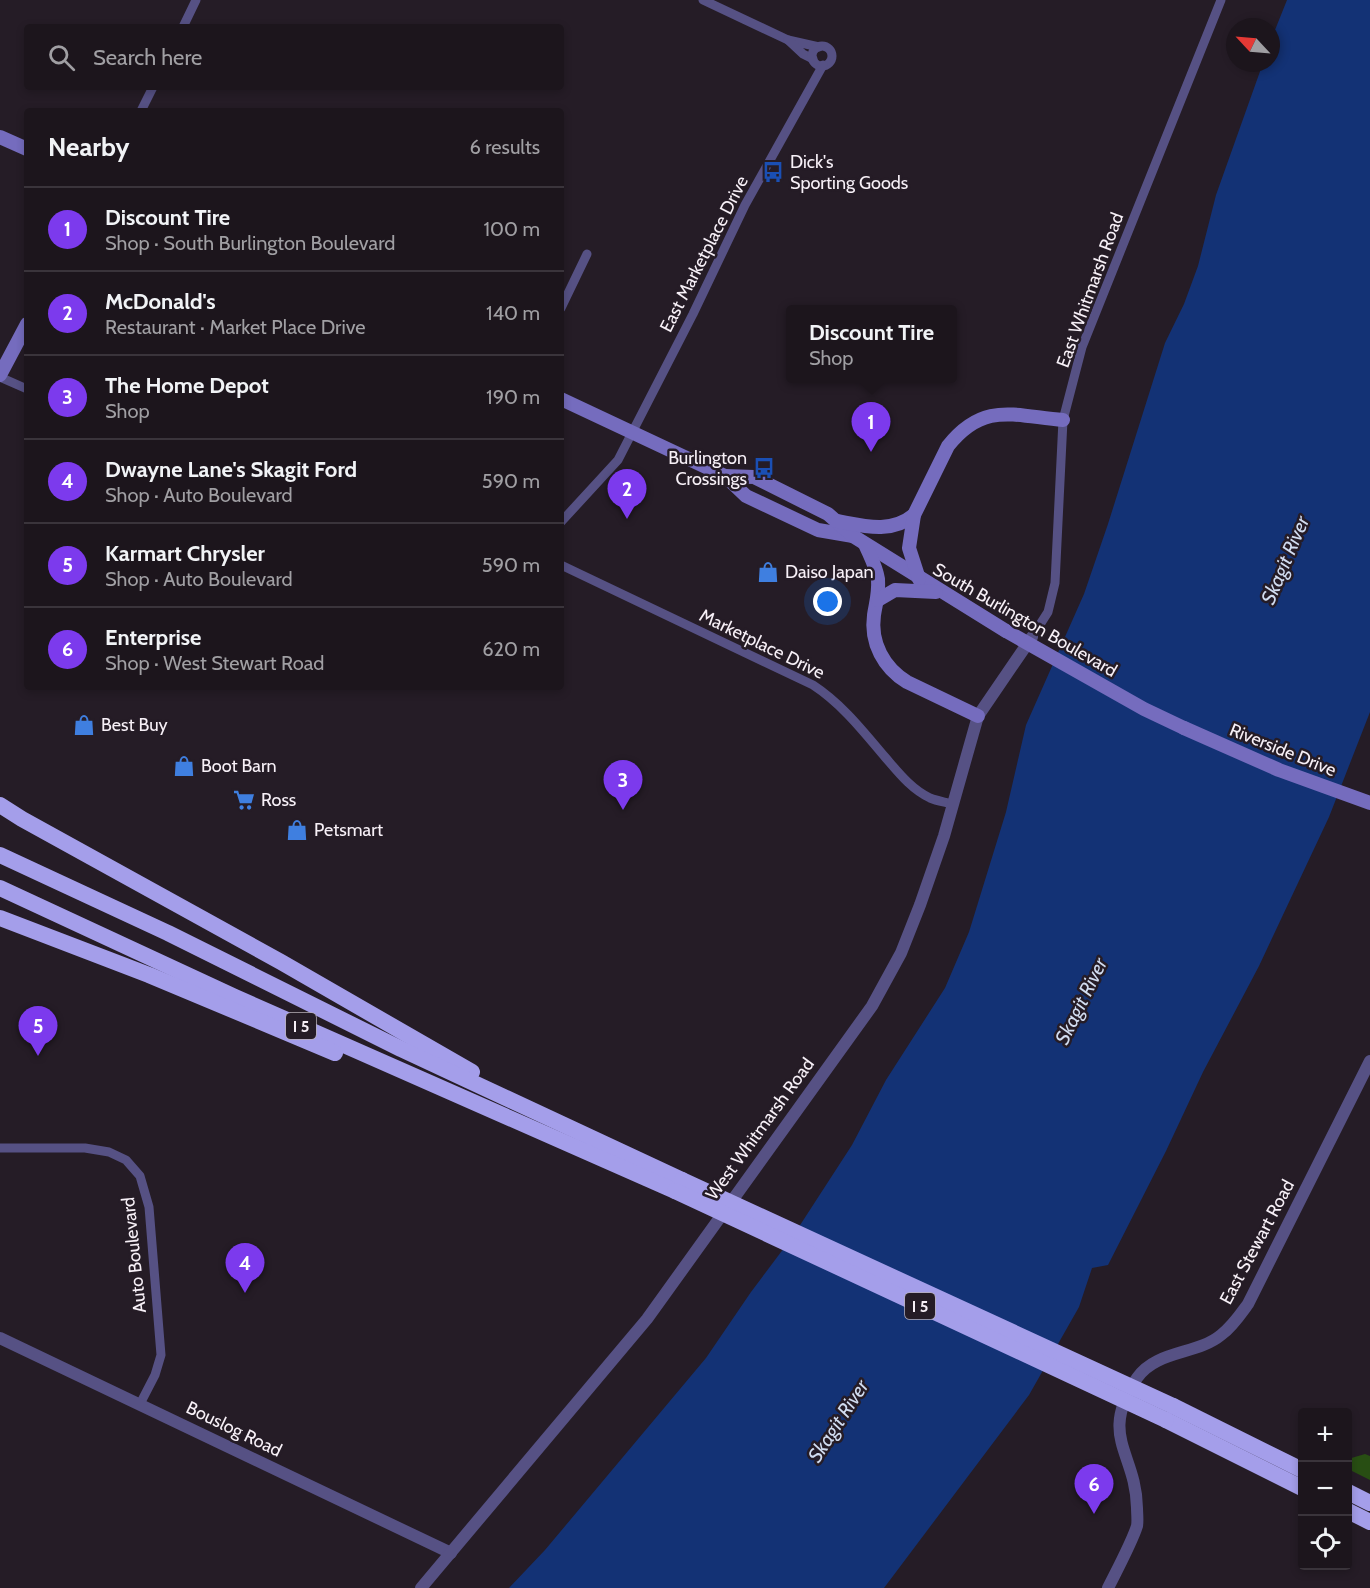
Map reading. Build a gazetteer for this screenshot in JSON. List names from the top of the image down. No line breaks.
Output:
{"streets":{"highway":["I 5"],"main road":["South Burlington Boulevard","Riverside Drive"],"street":["East Marketplace Drive","East Whitmarsh Road","Marketplace Drive","West Whitmarsh Road","East Stewart Road","Auto Boulevard","Bouslog Road"]},"crossings":[["East Marketplace Drive","South Burlington Boulevard"],["East Whitmarsh Road","West Whitmarsh Road"],["South Burlington Boulevard","Riverside Drive"],["Marketplace Drive","West Whitmarsh Road"],["West Whitmarsh Road","Bouslog Road"],["Auto Boulevard","Bouslog Road"]],"water":["Skagit River"],"places":{"bus stop":["Dick's Sporting Goods","Burlington Crossings"],"shop":["Daiso Japan","Best Buy","Boot Barn","Petsmart"],"supermarket":["Ross"]},"north":"top left","page":{"search":"Search here","heading":["Nearby","6 results"],"list":[{"mark":"1","name":"Discount Tire","note":"Shop · South Burlington Boulevard","value":"100 m"},{"mark":"2","name":"McDonald's","note":"Restaurant · Market Place Drive","value":"140 m"},{"mark":"3","name":"The Home Depot","note":"Shop","value":"190 m"},{"mark":"4","name":"Dwayne Lane's Skagit Ford","note":"Shop · Auto Boulevard","value":"590 m"},{"mark":"5","name":"Karmart Chrysler","note":"Shop · Auto Boulevard","value":"590 m"},{"mark":"6","name":"Enterprise","note":"Shop · West Stewart Road","value":"620 m"}],"popup":["Discount Tire","Shop"],"pins":["1","2","3","5","4","6"],"map_buttons":["+","−"]}}
